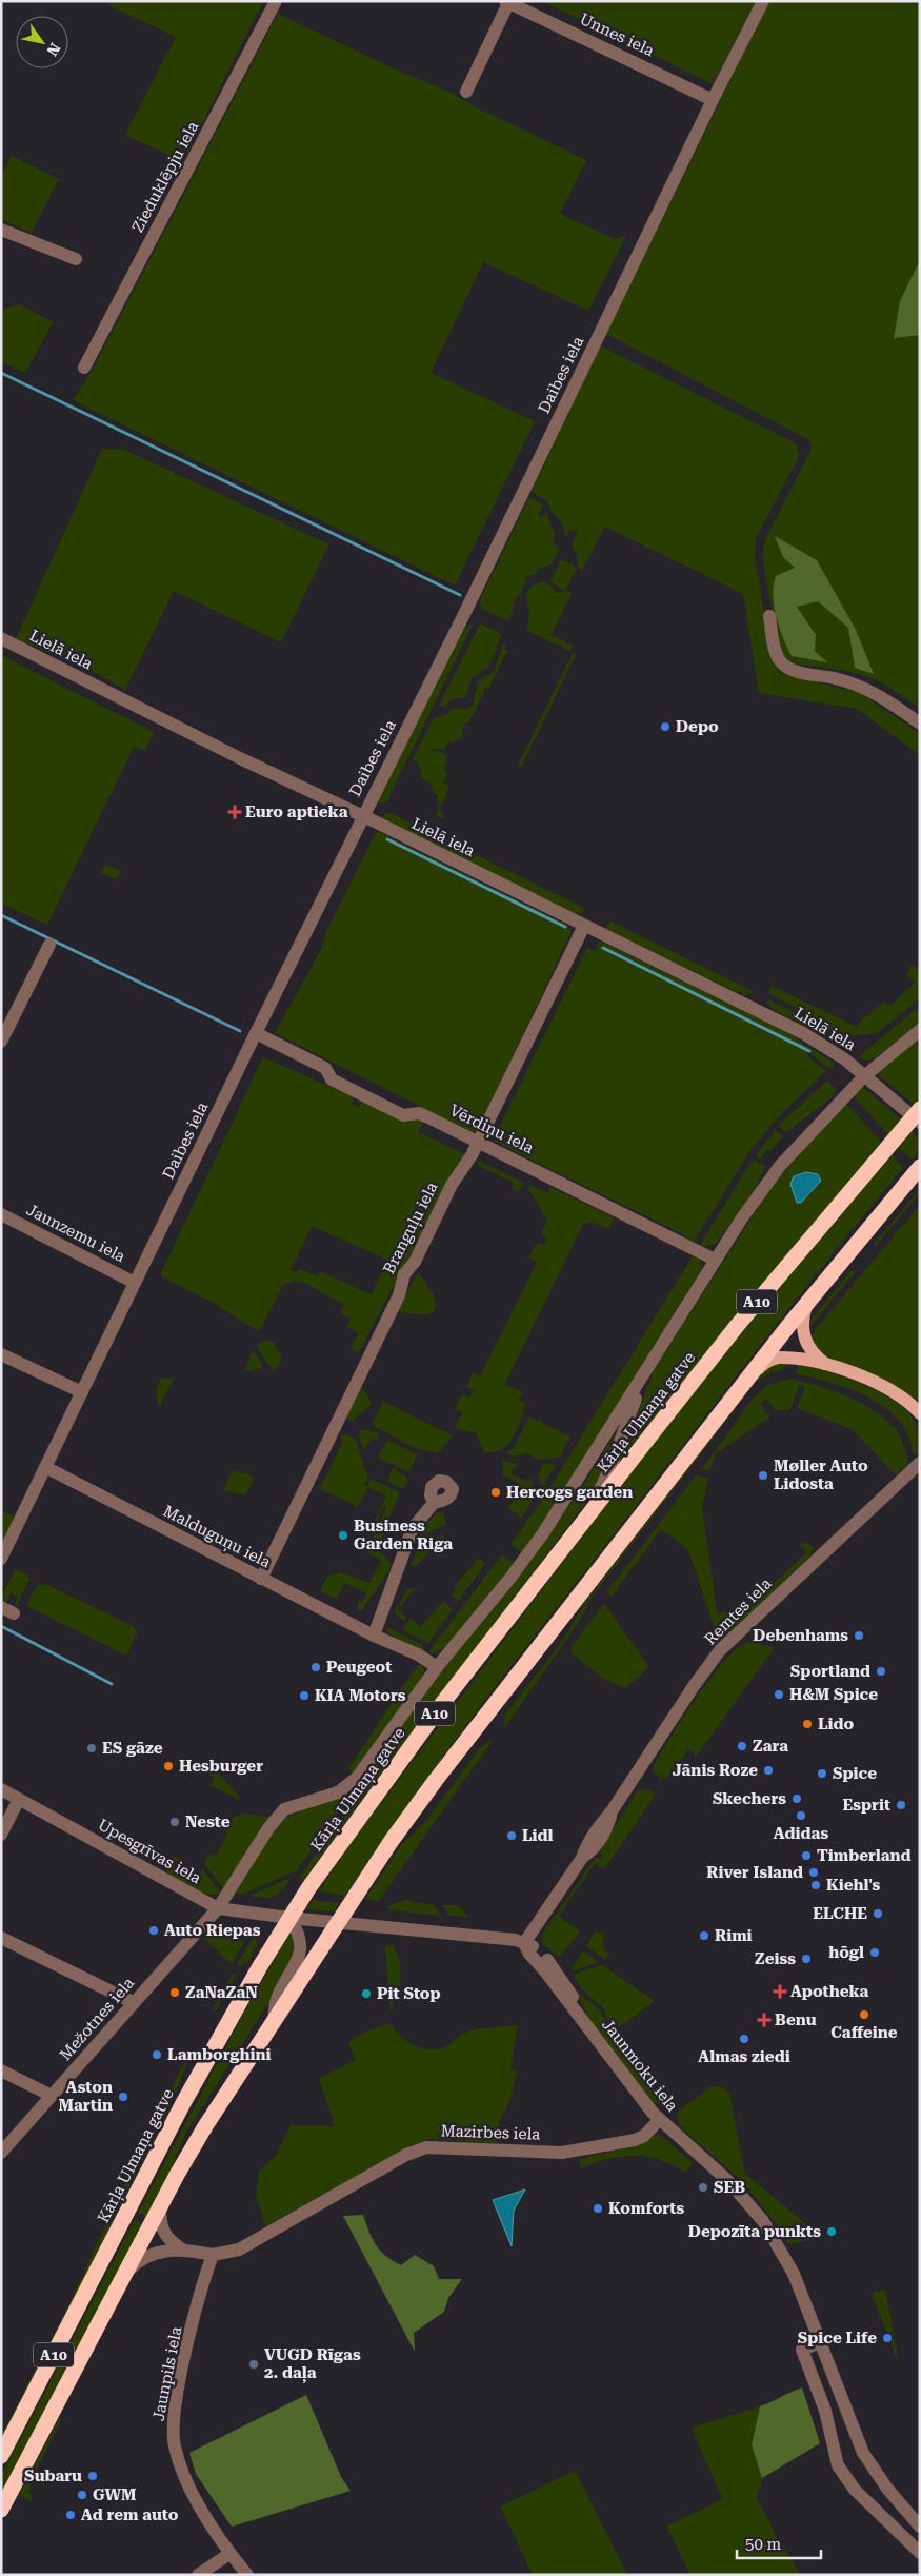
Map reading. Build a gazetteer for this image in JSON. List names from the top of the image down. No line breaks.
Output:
{"streets":{"highway":["A10","Kārļa Ulmaņa gatve"],"street":["Unnes iela","Zieduklēpju iela","Daibes iela","Lielā iela","Vērdiņu iela","Branguļu iela","Jaunzemu iela","Malduguņu iela","Remtes iela","Upesgrīvas iela","Mežotnes iela","Jaunmoku iela","Mazirbes iela","Jaunpils iela"]},"crossings":[["Unnes iela","Daibes iela"],["Daibes iela","Lielā iela"],["Daibes iela","Vērdiņu iela"],["Daibes iela","Jaunzemu iela"],["Daibes iela","Malduguņu iela"],["Lielā iela","Branguļu iela"],["Lielā iela","Kārļa Ulmaņa gatve"],["Vērdiņu iela","Branguļu iela"],["Branguļu iela","Malduguņu iela"],["A10","Jaunmoku iela"],["Kārļa Ulmaņa gatve","Upesgrīvas iela"],["Kārļa Ulmaņa gatve","Jaunmoku iela"],["Malduguņu iela","Mežotnes iela"],["Remtes iela","Jaunmoku iela"],["Upesgrīvas iela","Mežotnes iela"],["Upesgrīvas iela","Jaunmoku iela"],["Jaunmoku iela","Mazirbes iela"],["Mazirbes iela","Jaunpils iela"]],"places":{"other":["Depo","Møller Auto Lidosta","Hercogs garden","Business Garden Riga","Debenhams","Peugeot","Sportland","H&M Spice","KIA Motors","Lido","Zara","ES gāze","Hesburger","Jānis Roze","Spice","Skechers","Esprit","Adidas","Neste","Lidl","Timberland","River Island","Kiehl's","ELCHE","Auto Riepas","Rimi","hōgl","Zeiss","ZaNaZaN","Pit Stop","Caffeine","Almas ziedi","Lamborghini","Aston Martin","SEB","Komforts","Depozīta punkts","Spice Life","VUGD Rīgas 2. daļa","Subaru","GWM","Ad rem auto"],"health":["Euro aptieka","Apotheka","Benu"]},"scale_bar":"50 m","north":"bottom right"}
